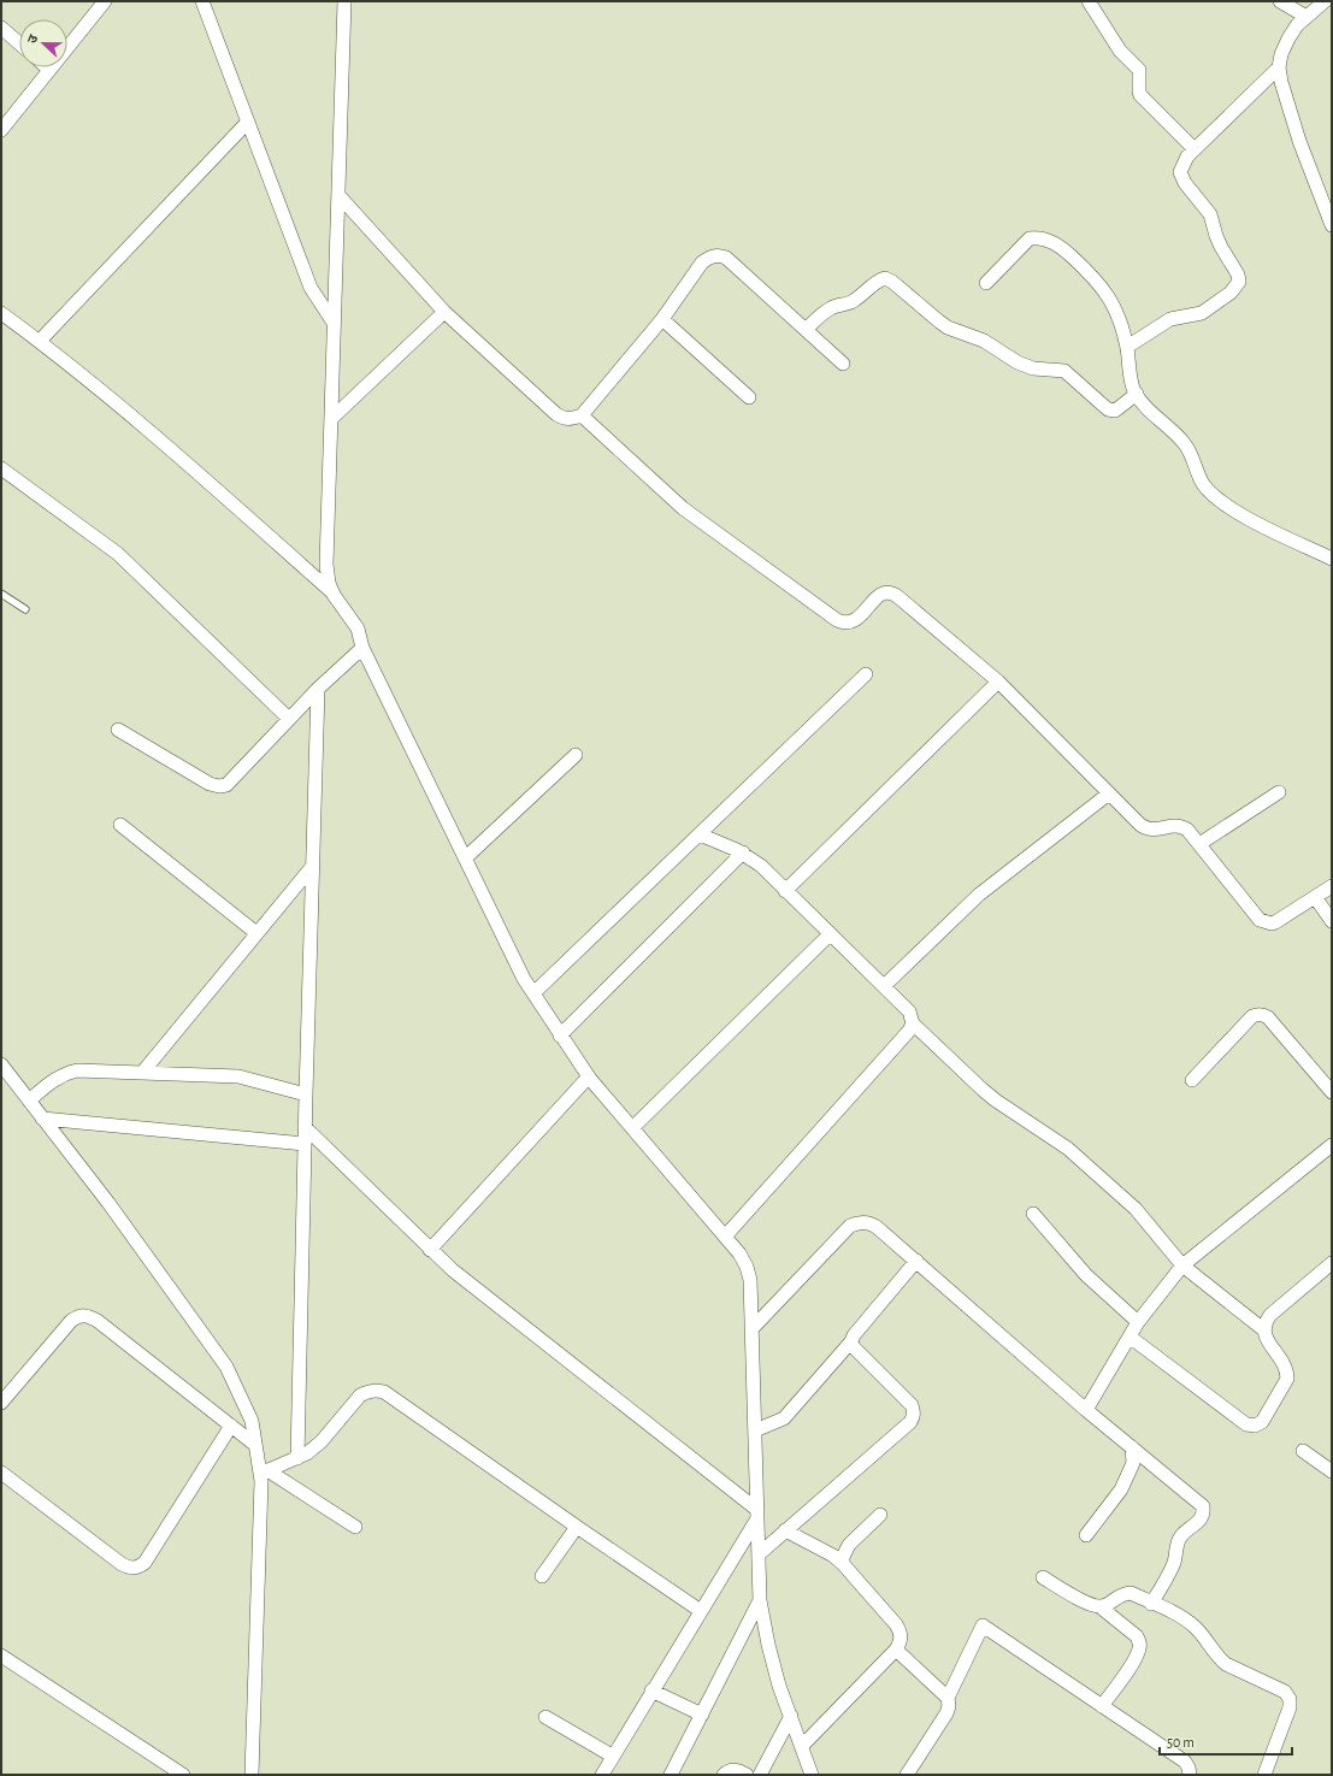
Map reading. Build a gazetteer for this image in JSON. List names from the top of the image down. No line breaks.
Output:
{"scale_bar":"50 m","north":"left"}
